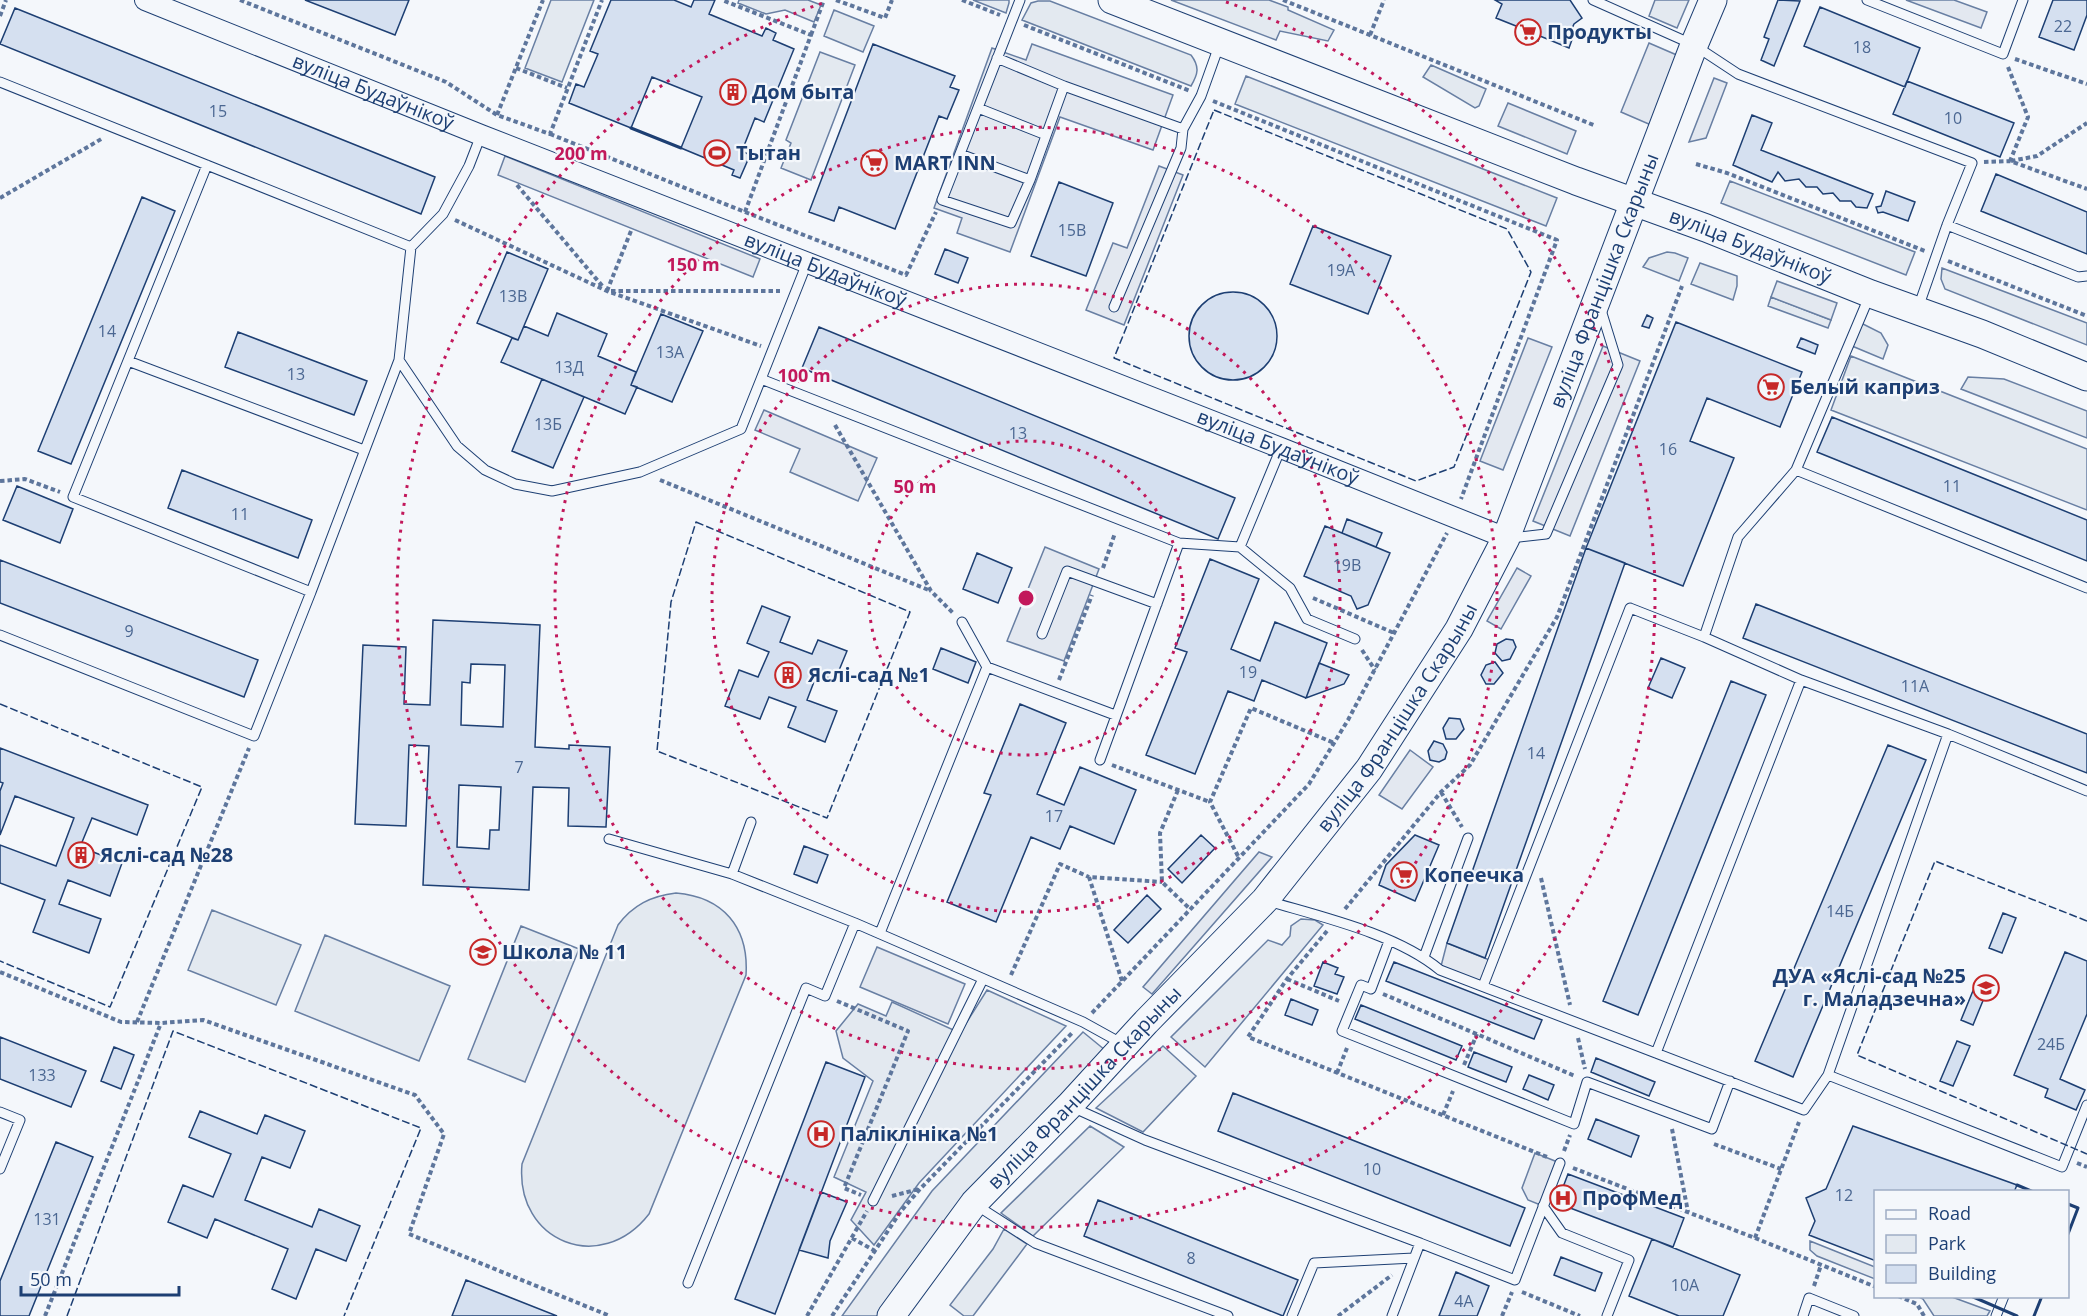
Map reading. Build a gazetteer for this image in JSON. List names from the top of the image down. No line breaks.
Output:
{"streets":{"main road":["вуліца Будаўнікоў","вуліца Францішка Скарыны"]},"crossings":[["вуліца Будаўнікоў","вуліца Францішка Скарыны"]],"places":{"supermarket":["Продукты","MART INN","Белый каприз","Копеечка"],"building":["Дом быта","Яслі-сад №1","Яслі-сад №28"],"sports":["Тытан"],"school or university":["Школа № 11","ДУА «Яслі-сад №25 г. Маладзечна»"],"hospital":["Паліклініка №1","ПрофМед"]},"house_numbers":["22","18","15","10","15В","19А","13В","14","13А","13Д","13","13Б","13","16","11","11","19В","9","19","11А","14","7","17","14Б","24Б","133","10","12","131","8","10А","4А"],"legend":["Road","Park","Building"],"scale_bar":"50 m","rings":["200 m","150 m","100 m","50 m"]}
